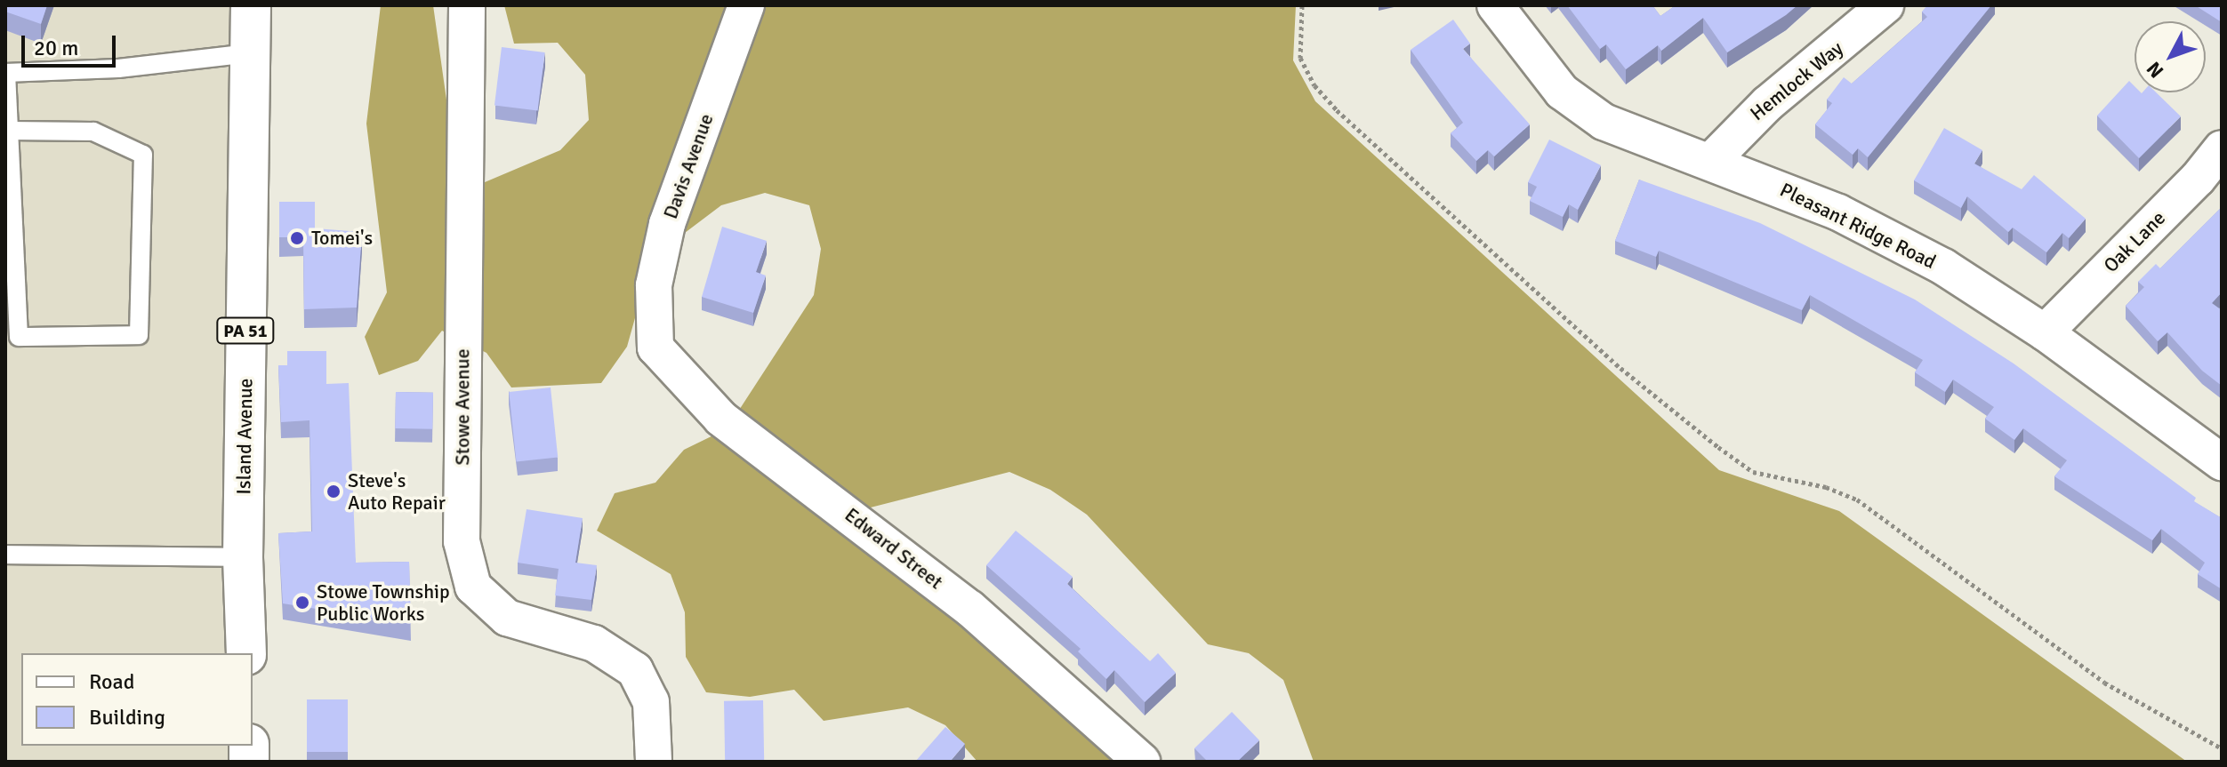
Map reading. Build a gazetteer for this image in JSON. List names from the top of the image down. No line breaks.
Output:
{"streets":{"main road":["PA 51","Island Avenue"],"street":["Hemlock Way","Davis Avenue","Pleasant Ridge Road","Oak Lane","Stowe Avenue","Edward Street"]},"crossings":[["Hemlock Way","Pleasant Ridge Road"],["Davis Avenue","Edward Street"],["Pleasant Ridge Road","Oak Lane"]],"places":["Tomei's","Steve's Auto Repair","Stowe Township Public Works"],"legend":["Road","Building"],"scale_bar":"20 m","north":"bottom left"}
